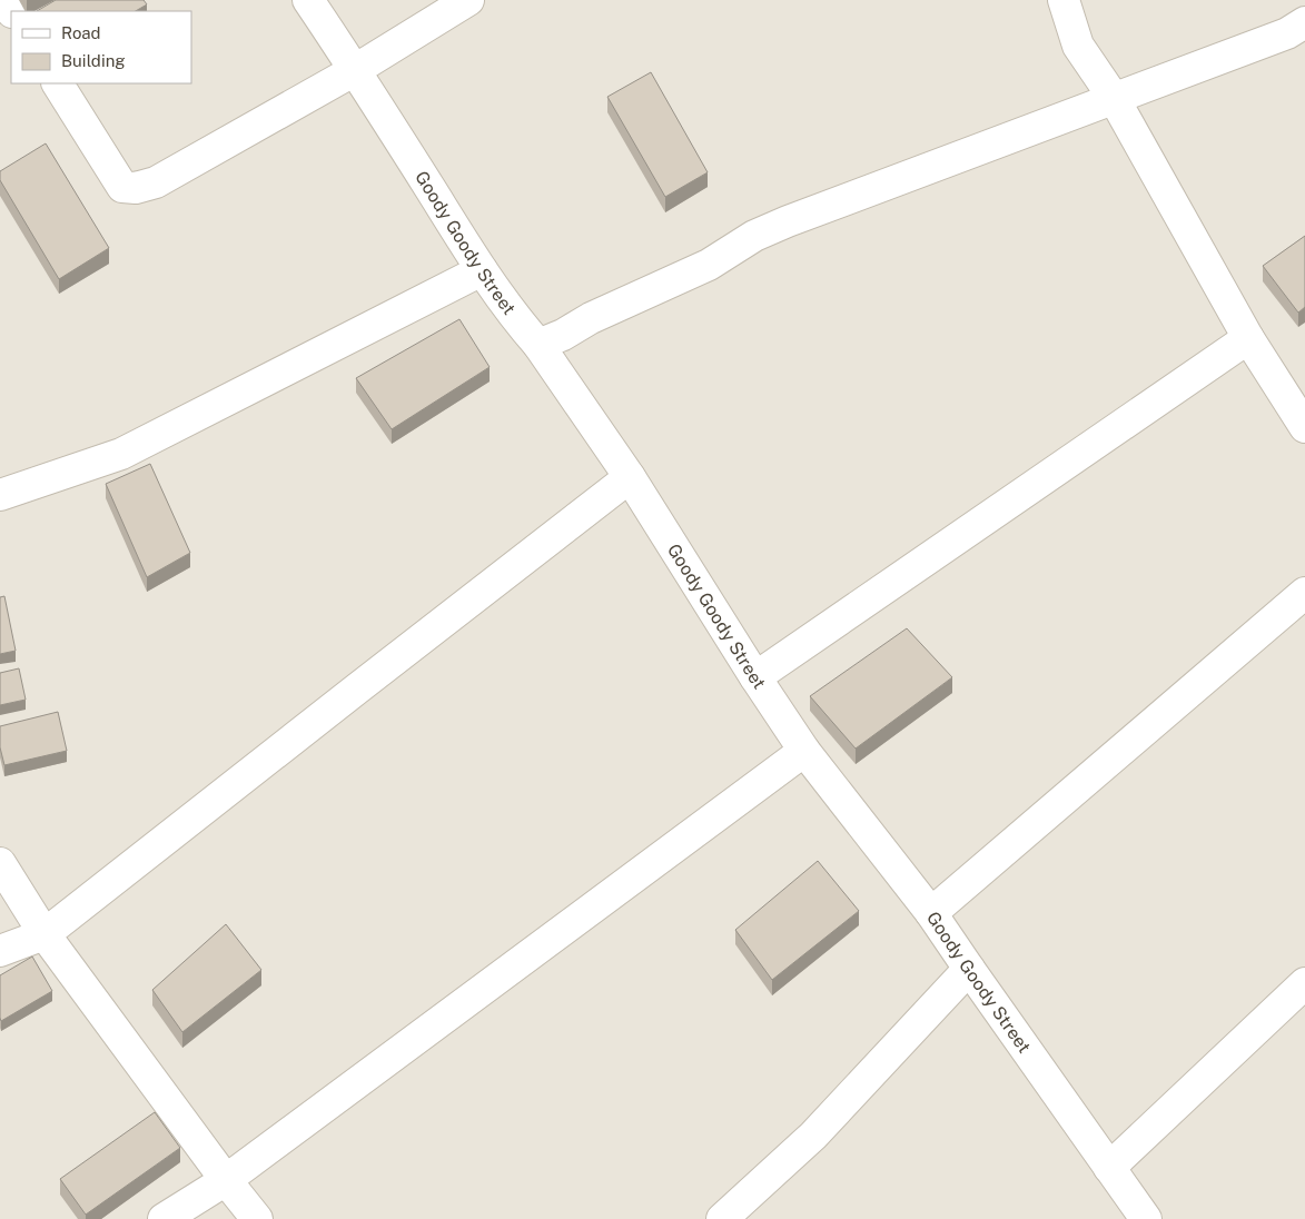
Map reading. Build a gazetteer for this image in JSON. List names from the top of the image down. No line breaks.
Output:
{"streets":{"street":["Goody Goody Street"]},"legend":["Road","Building"]}
